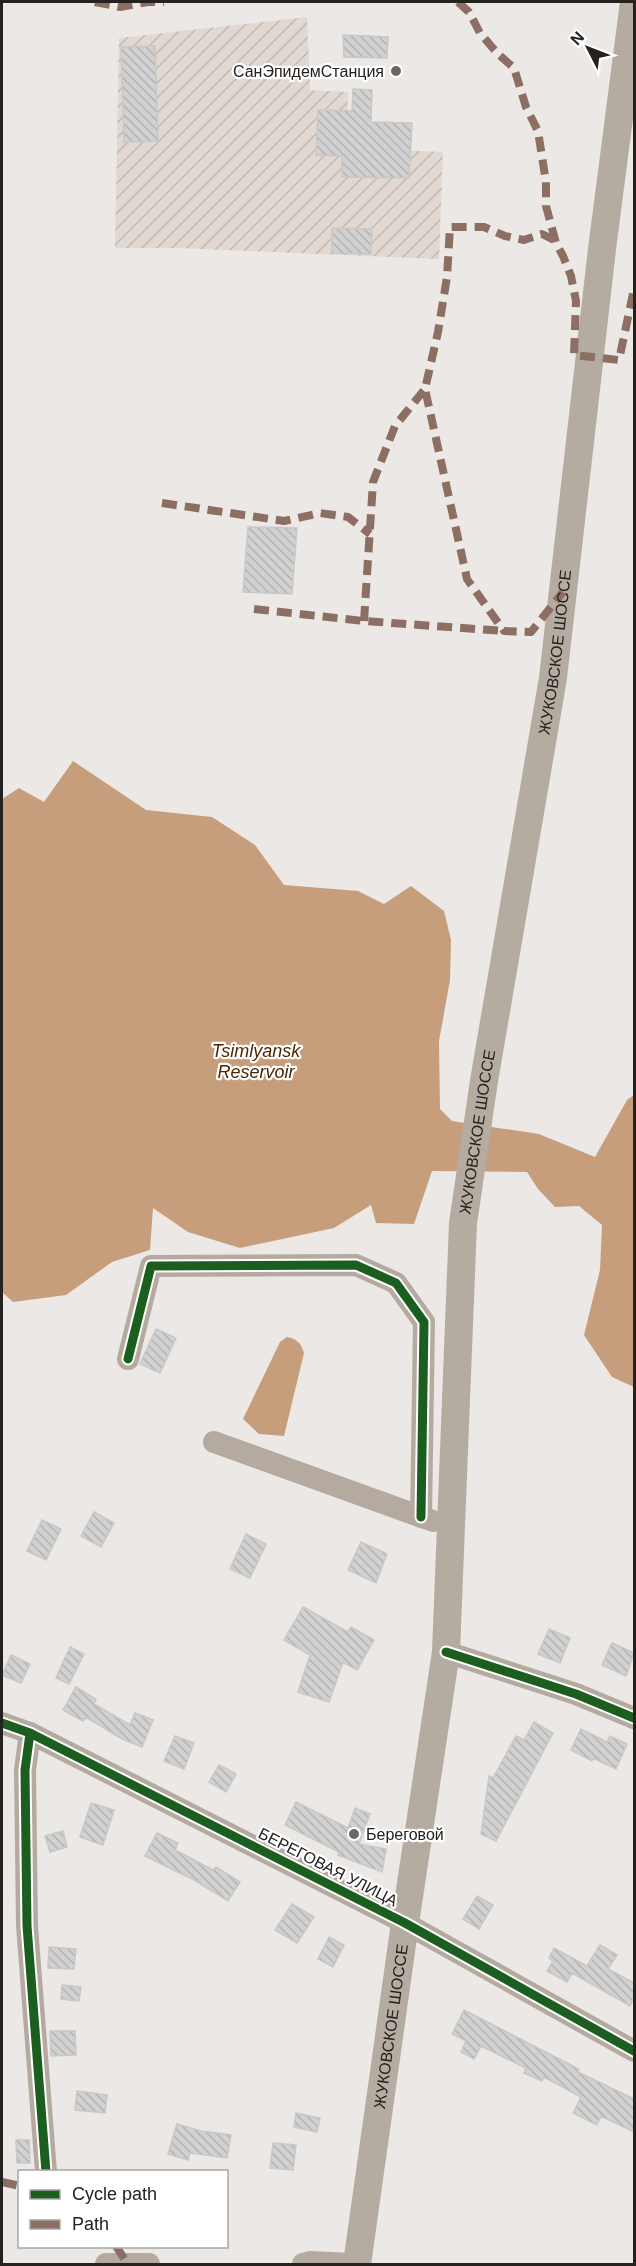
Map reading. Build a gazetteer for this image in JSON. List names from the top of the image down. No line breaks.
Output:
{"streets":{"main road":["ЖУКОВСКОЕ ШОССЕ"],"street":["БЕРЕГОВАЯ УЛИЦА"]},"crossings":[["ЖУКОВСКОЕ ШОССЕ","БЕРЕГОВАЯ УЛИЦА"]],"water":["Tsimlyansk Reservoir"],"places":["СанЭпидемСтанция","Береговой"],"legend":["Cycle path","Path"],"north":"top left"}
